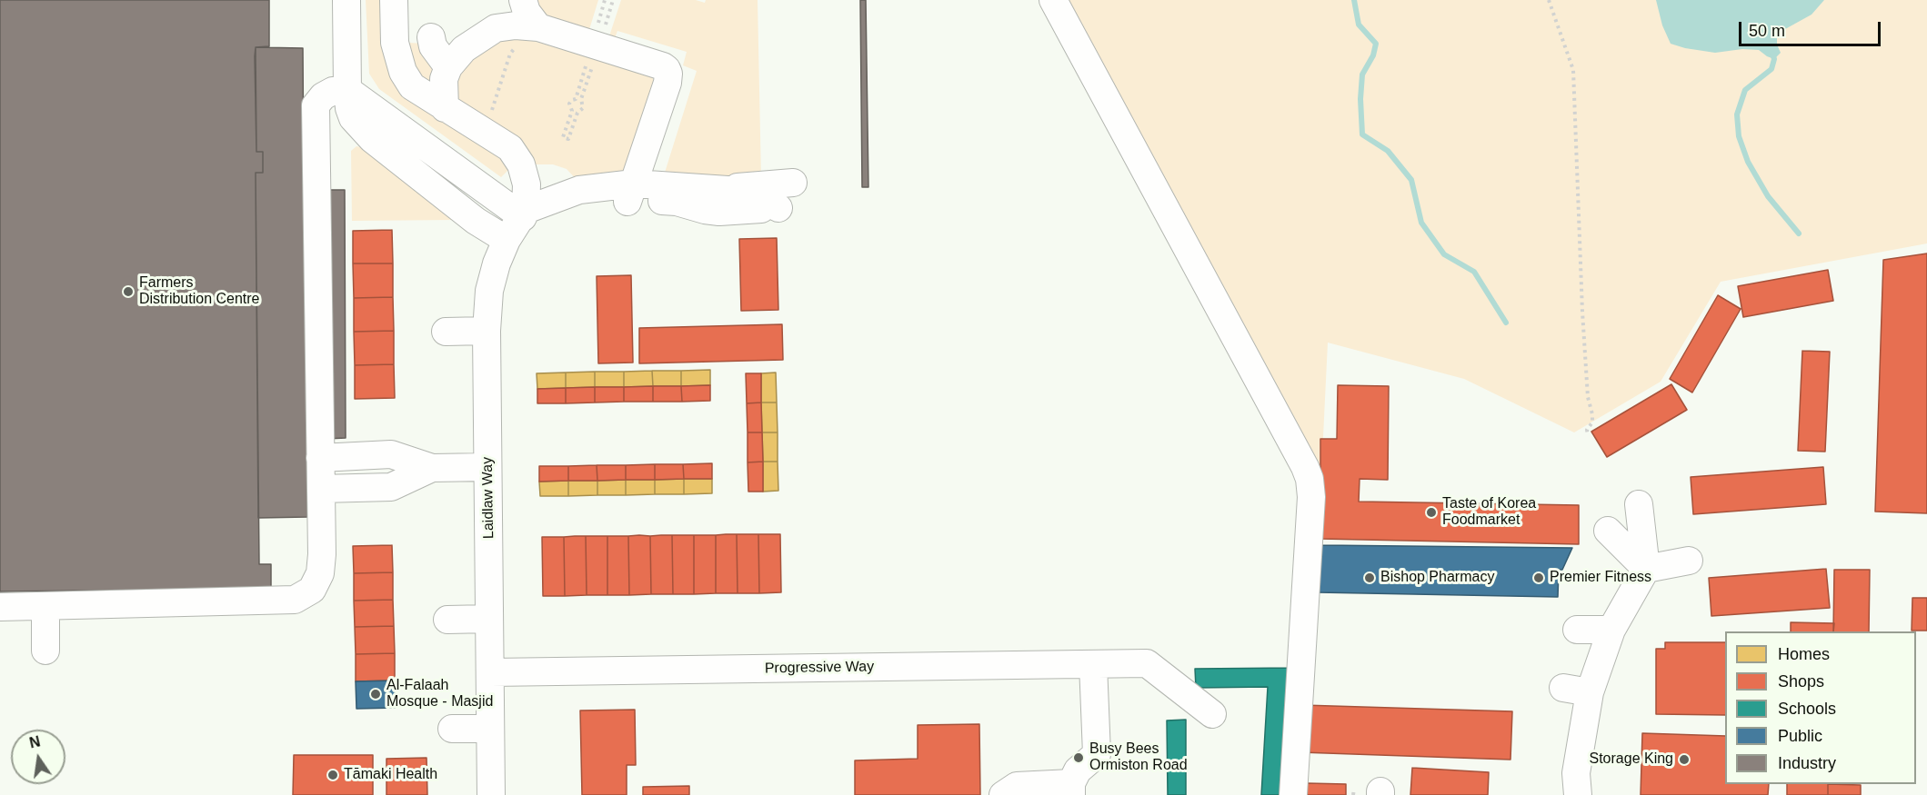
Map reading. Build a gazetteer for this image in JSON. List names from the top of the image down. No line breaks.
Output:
{"streets":{"street":["Laidlaw Way","Progressive Way"]},"crossings":[["Laidlaw Way","Progressive Way"]],"places":["Farmers Distribution Centre","Taste of Korea Foodmarket","Bishop Pharmacy","Premier Fitness","Al-Falaah Mosque - Masjid","Busy Bees Ormiston Road","Storage King","Tāmaki Health"],"legend":["Homes","Shops","Schools","Public","Industry"],"scale_bar":"50 m","north":"top"}
